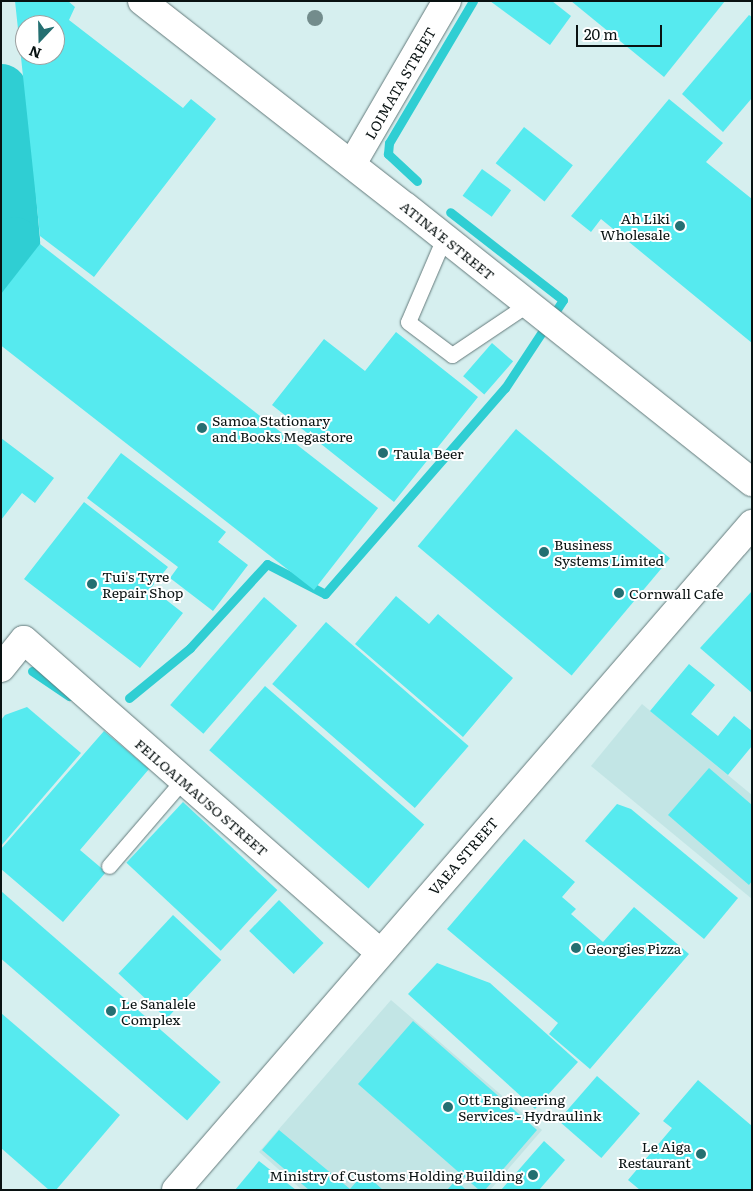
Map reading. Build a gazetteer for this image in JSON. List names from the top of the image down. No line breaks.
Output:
{"streets":{"main road":["LOIMATA STREET","ATINA'E STREET","FEILOAIMAUSO STREET","VAEA STREET"]},"crossings":[["LOIMATA STREET","ATINA'E STREET"],["FEILOAIMAUSO STREET","VAEA STREET"]],"places":["Ah Liki Wholesale","Samoa Stationary and Books Megastore","Taula Beer","Business Systems Limited","Tui's Tyre Repair Shop","Cornwall Cafe","Georgies Pizza","Le Sanalele Complex","Ott Engineering Services - Hydraulink","Le Aiga Restaurant","Ministry of Customs Holding Building"],"scale_bar":"20 m","north":"bottom"}
